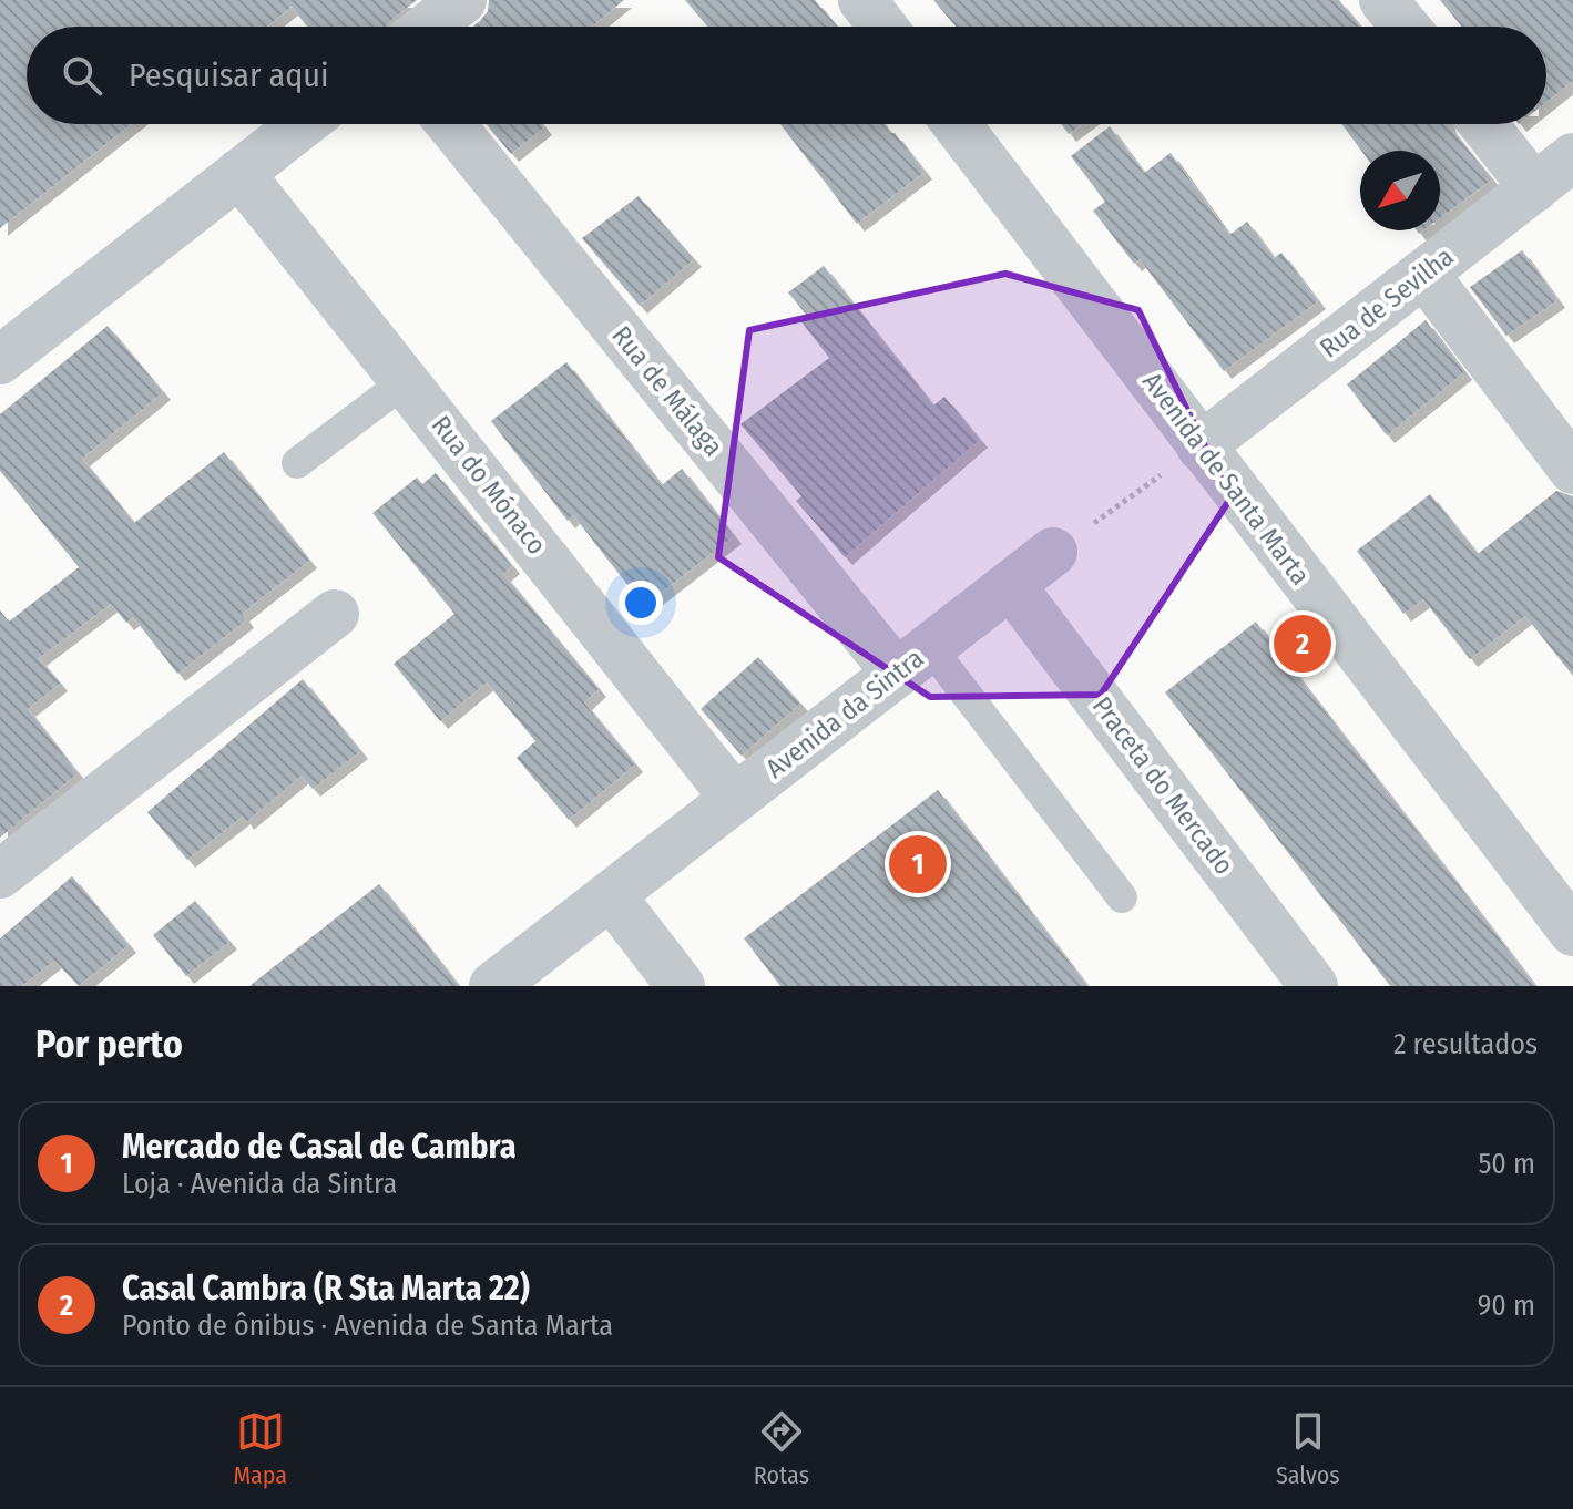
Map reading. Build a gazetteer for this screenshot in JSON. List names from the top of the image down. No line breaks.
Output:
{"streets":{"street":["Rua de Sevilha","Rua de Málaga","Avenida de Santa Marta","Rua do Mónaco","Avenida da Sintra","Praceta do Mercado"]},"crossings":[["Rua de Sevilha","Avenida de Santa Marta"],["Rua de Málaga","Avenida da Sintra"],["Rua do Mónaco","Avenida da Sintra"],["Avenida da Sintra","Praceta do Mercado"]],"north":"bottom left","page":{"search":"Pesquisar aqui","pins":["2","1"],"heading":["Por perto","2 resultados"],"list":[{"mark":"1","name":"Mercado de Casal de Cambra","note":"Loja · Avenida da Sintra","value":"50 m"},{"mark":"2","name":"Casal Cambra (R Sta Marta 22)","note":"Ponto de ônibus · Avenida de Santa Marta","value":"90 m"}],"nav":["Mapa","Rotas","Salvos"]}}
